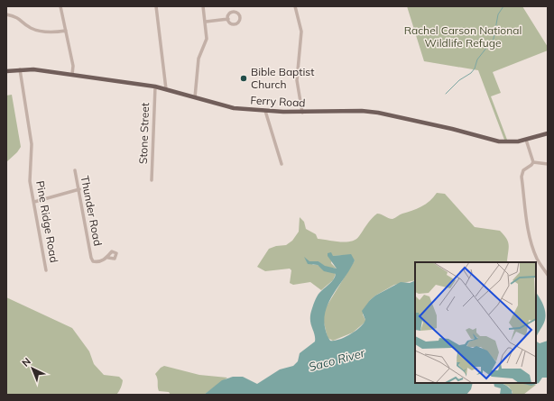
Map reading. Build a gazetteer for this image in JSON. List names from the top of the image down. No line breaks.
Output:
{"streets":{"main road":["Ferry Road"],"street":["Stone Street","Thunder Road","Pine Ridge Road"]},"crossings":[["Ferry Road","Stone Street"],["Ferry Road","Pine Ridge Road"]],"water":["Saco River"],"parks":["Rachel Carson National Wildlife Refuge"],"places":["Bible Baptist Church"],"north":"top left"}
